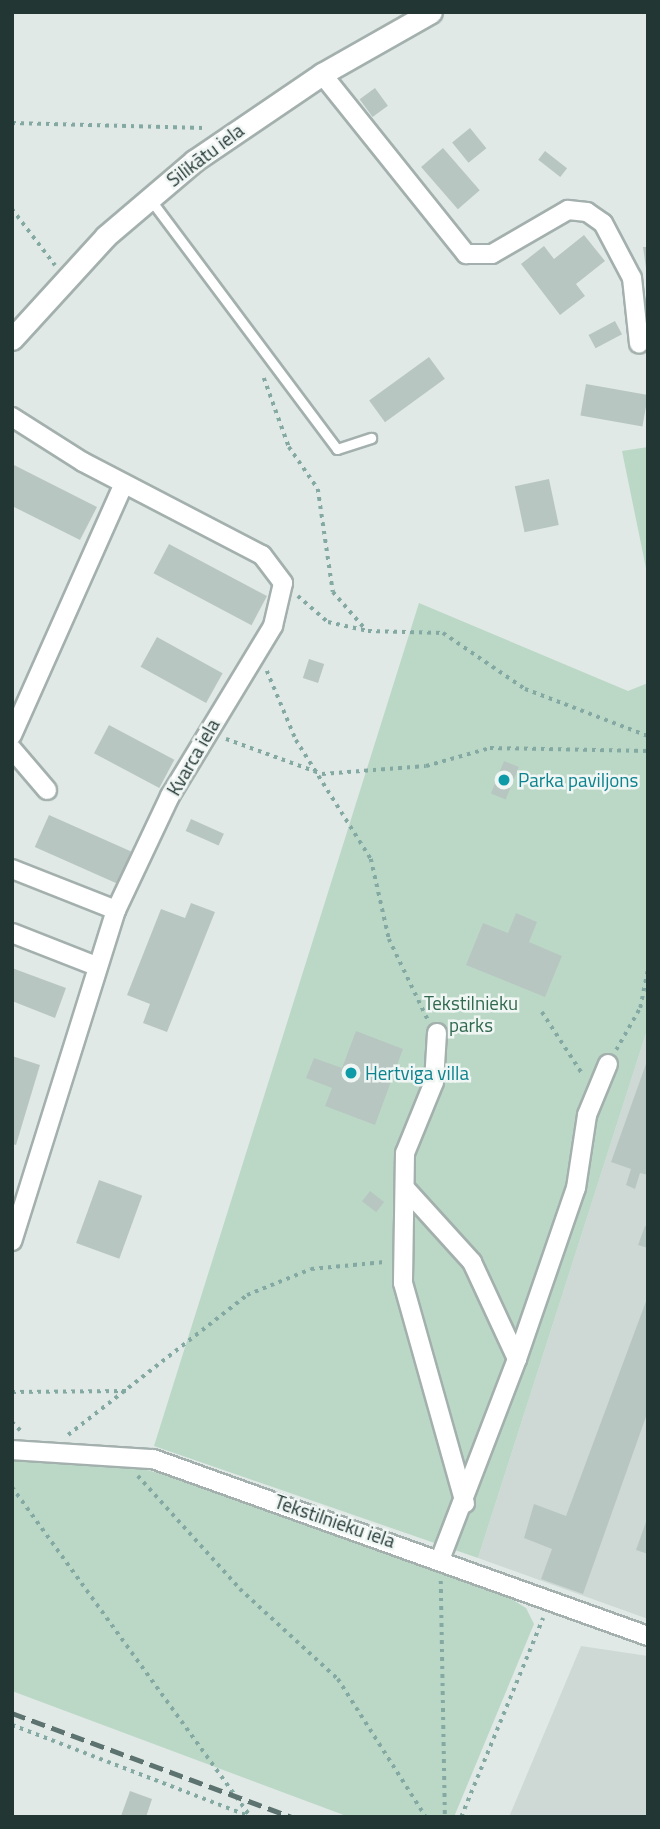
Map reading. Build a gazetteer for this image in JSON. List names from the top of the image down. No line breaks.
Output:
{"streets":{"main road":["Silikātu iela"],"street":["Kvarca iela","Tekstilnieku iela"]},"parks":["Tekstilnieku parks"],"places":["Parka paviljons","Hertviga villa"]}
